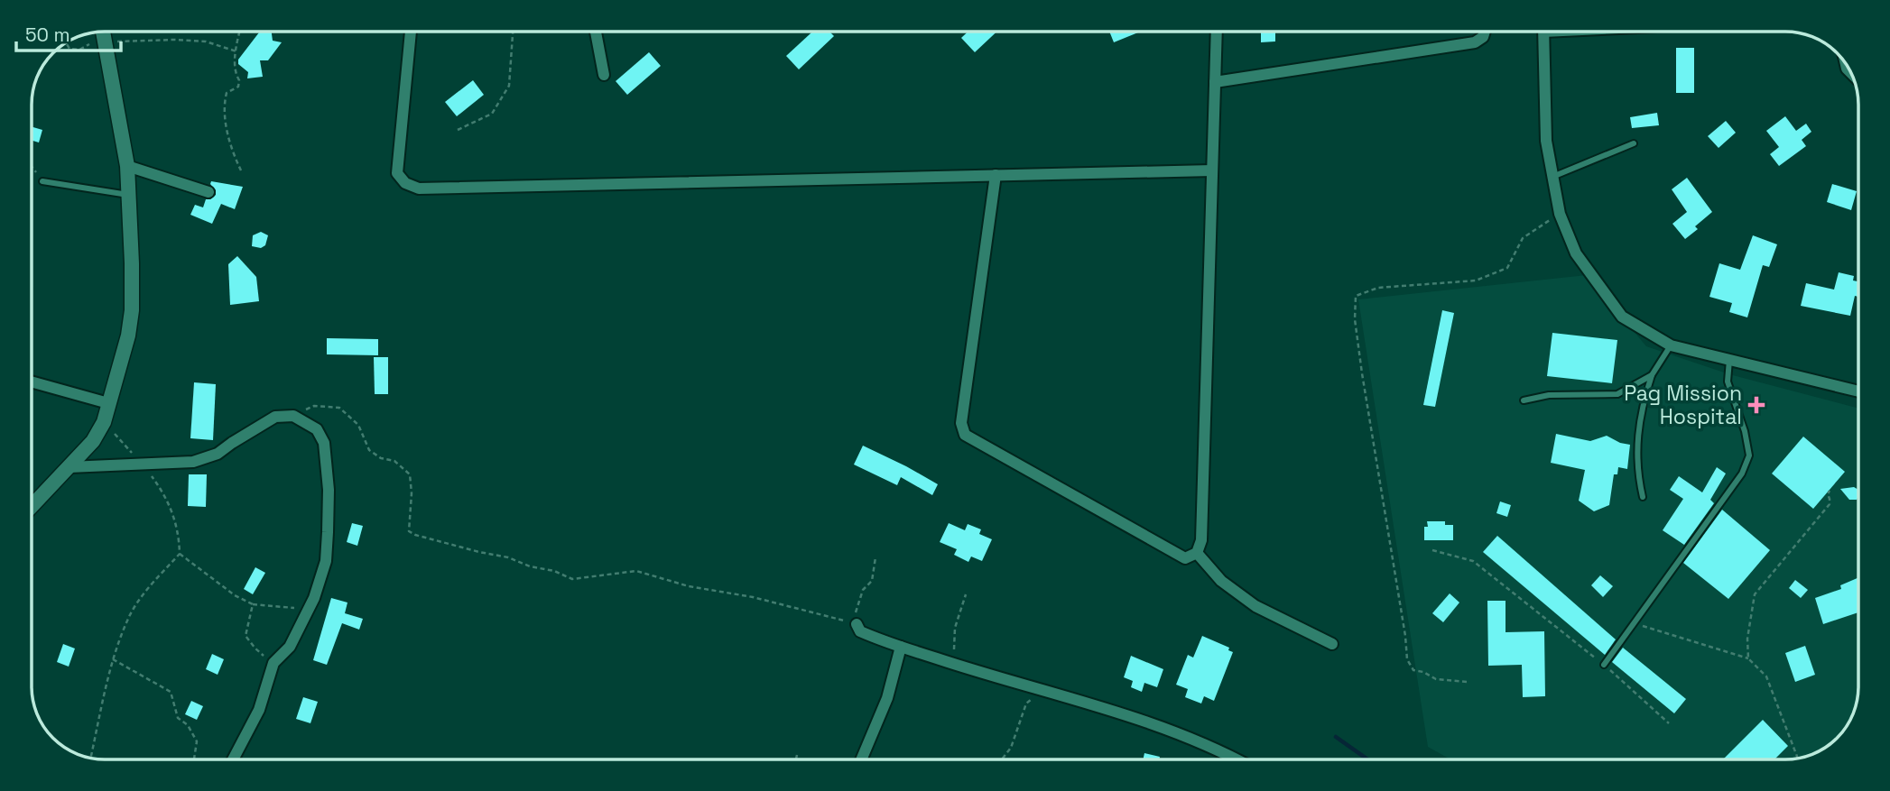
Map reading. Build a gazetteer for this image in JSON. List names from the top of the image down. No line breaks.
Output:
{"places":{"health":["Pag Mission Hospital"]},"scale_bar":"50 m"}
